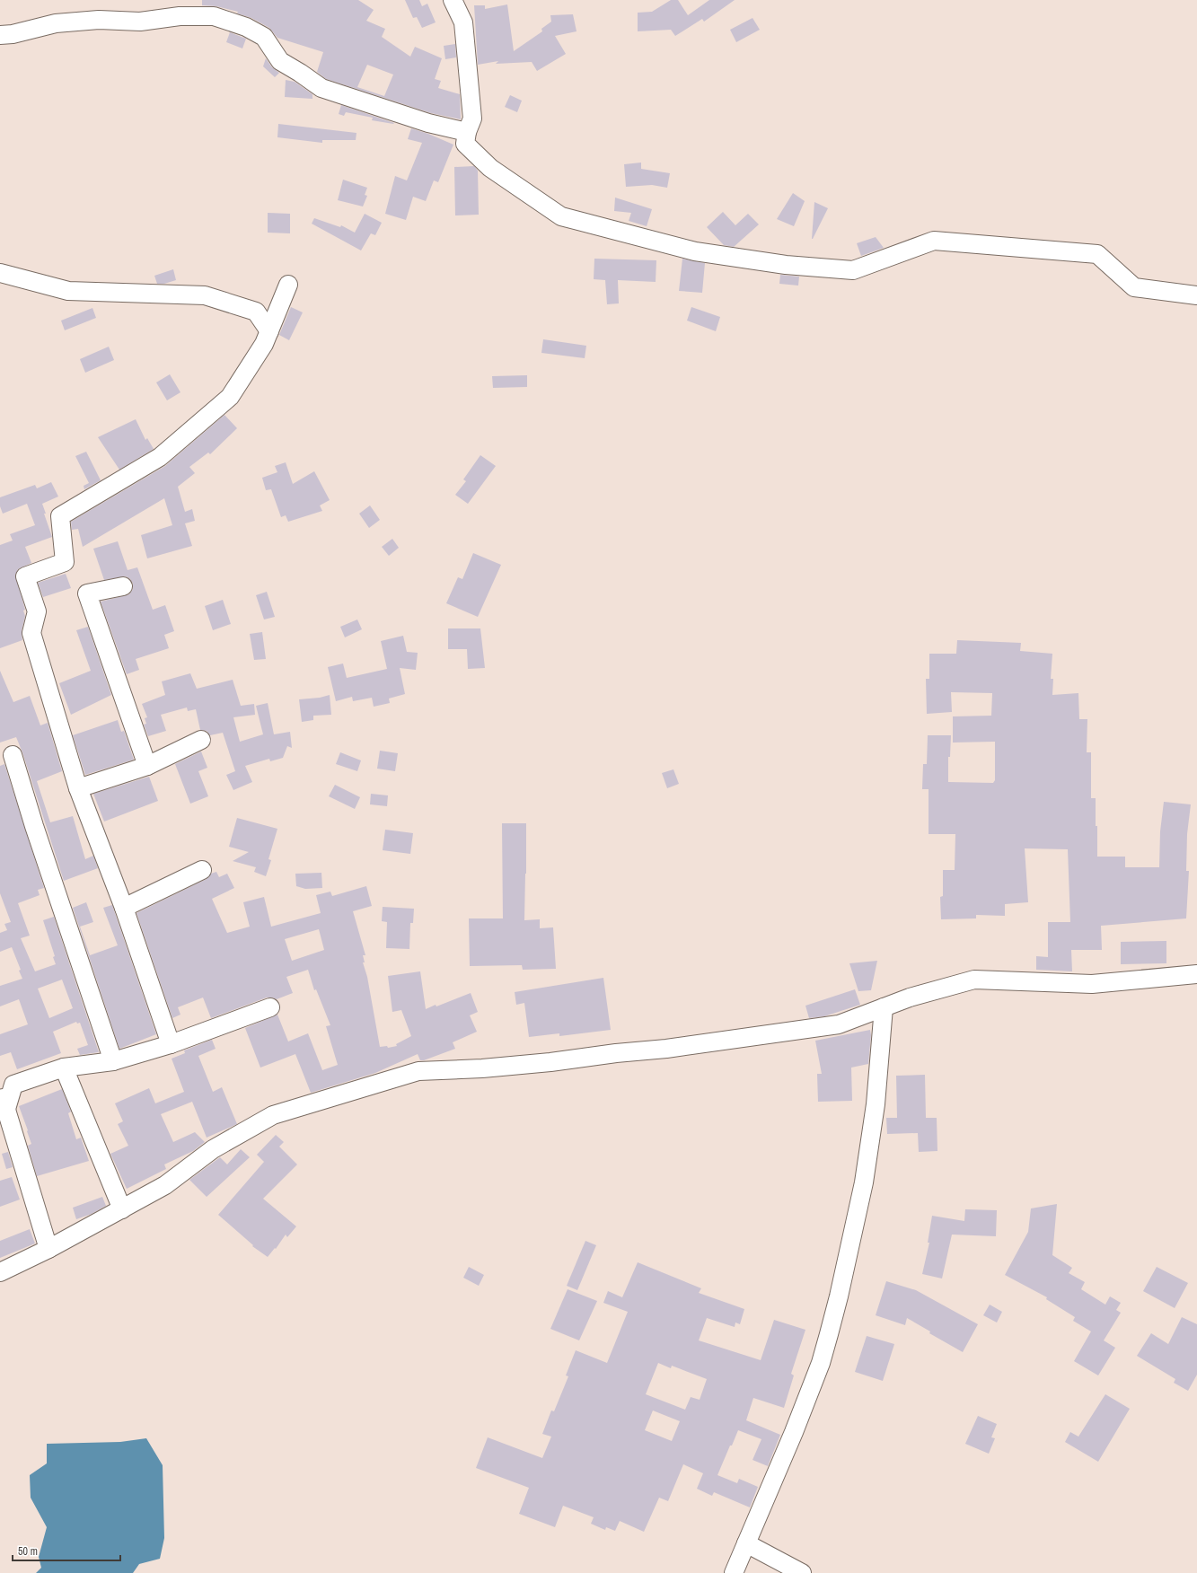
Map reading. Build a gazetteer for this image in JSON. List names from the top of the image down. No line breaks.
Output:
{"scale_bar":"50 m"}
